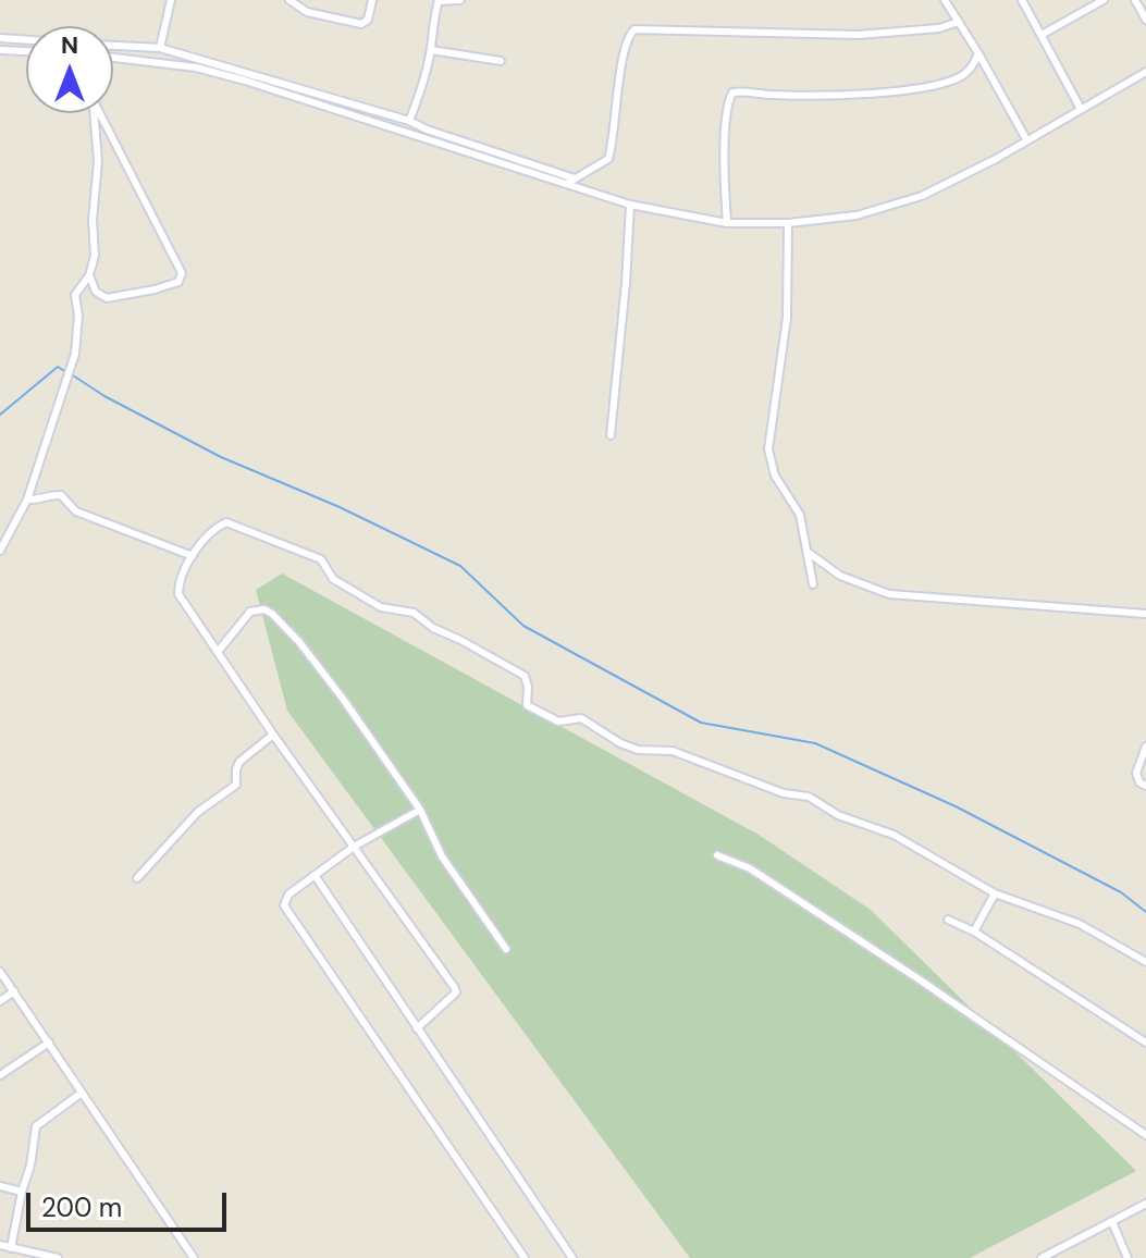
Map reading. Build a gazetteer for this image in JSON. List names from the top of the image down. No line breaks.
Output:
{"scale_bar":"200 m","north":"top"}
